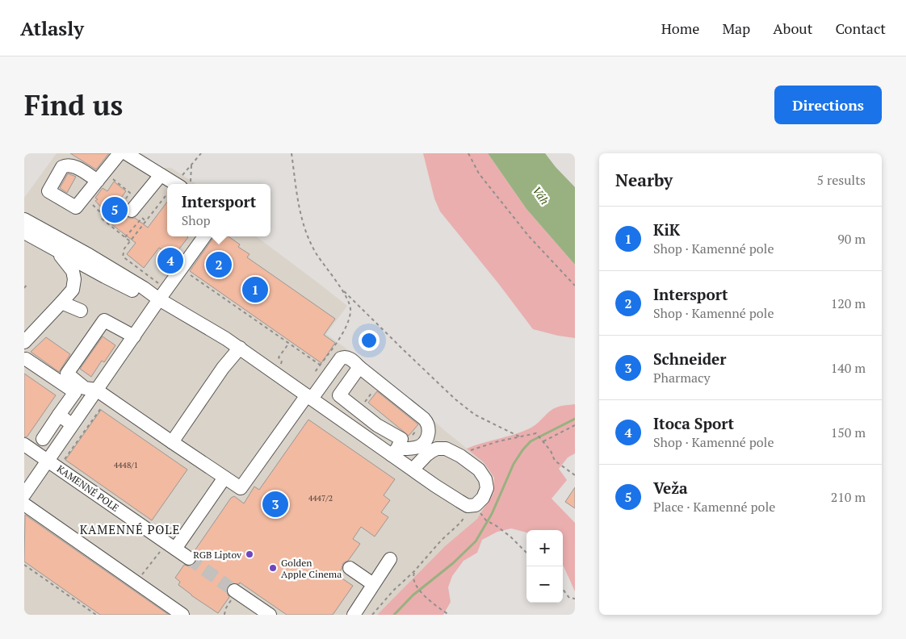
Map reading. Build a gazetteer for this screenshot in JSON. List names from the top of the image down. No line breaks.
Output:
{"streets":{"street":["KAMENNÉ POLE"]},"districts":["KAMENNÉ POLE"],"water":["Váh"],"places":["RGB Liptov","Golden Apple Cinema"],"house_numbers":["4448/1","4447/2"],"page":{"header":"Atlasly","nav":["Home","Map","About","Contact"],"buttons":"Directions","title":"Find us","heading":["Nearby","5 results"],"popup":["Intersport","Shop"],"pins":["5","4","2","1","3"],"list":[{"mark":"1","name":"KiK","note":"Shop · Kamenné pole","value":"90 m"},{"mark":"2","name":"Intersport","note":"Shop · Kamenné pole","value":"120 m"},{"mark":"3","name":"Schneider","note":"Pharmacy","value":"140 m"},{"mark":"4","name":"Itoca Sport","note":"Shop · Kamenné pole","value":"150 m"},{"mark":"5","name":"Veža","note":"Place · Kamenné pole","value":"210 m"}],"map_buttons":["+","−"]}}
